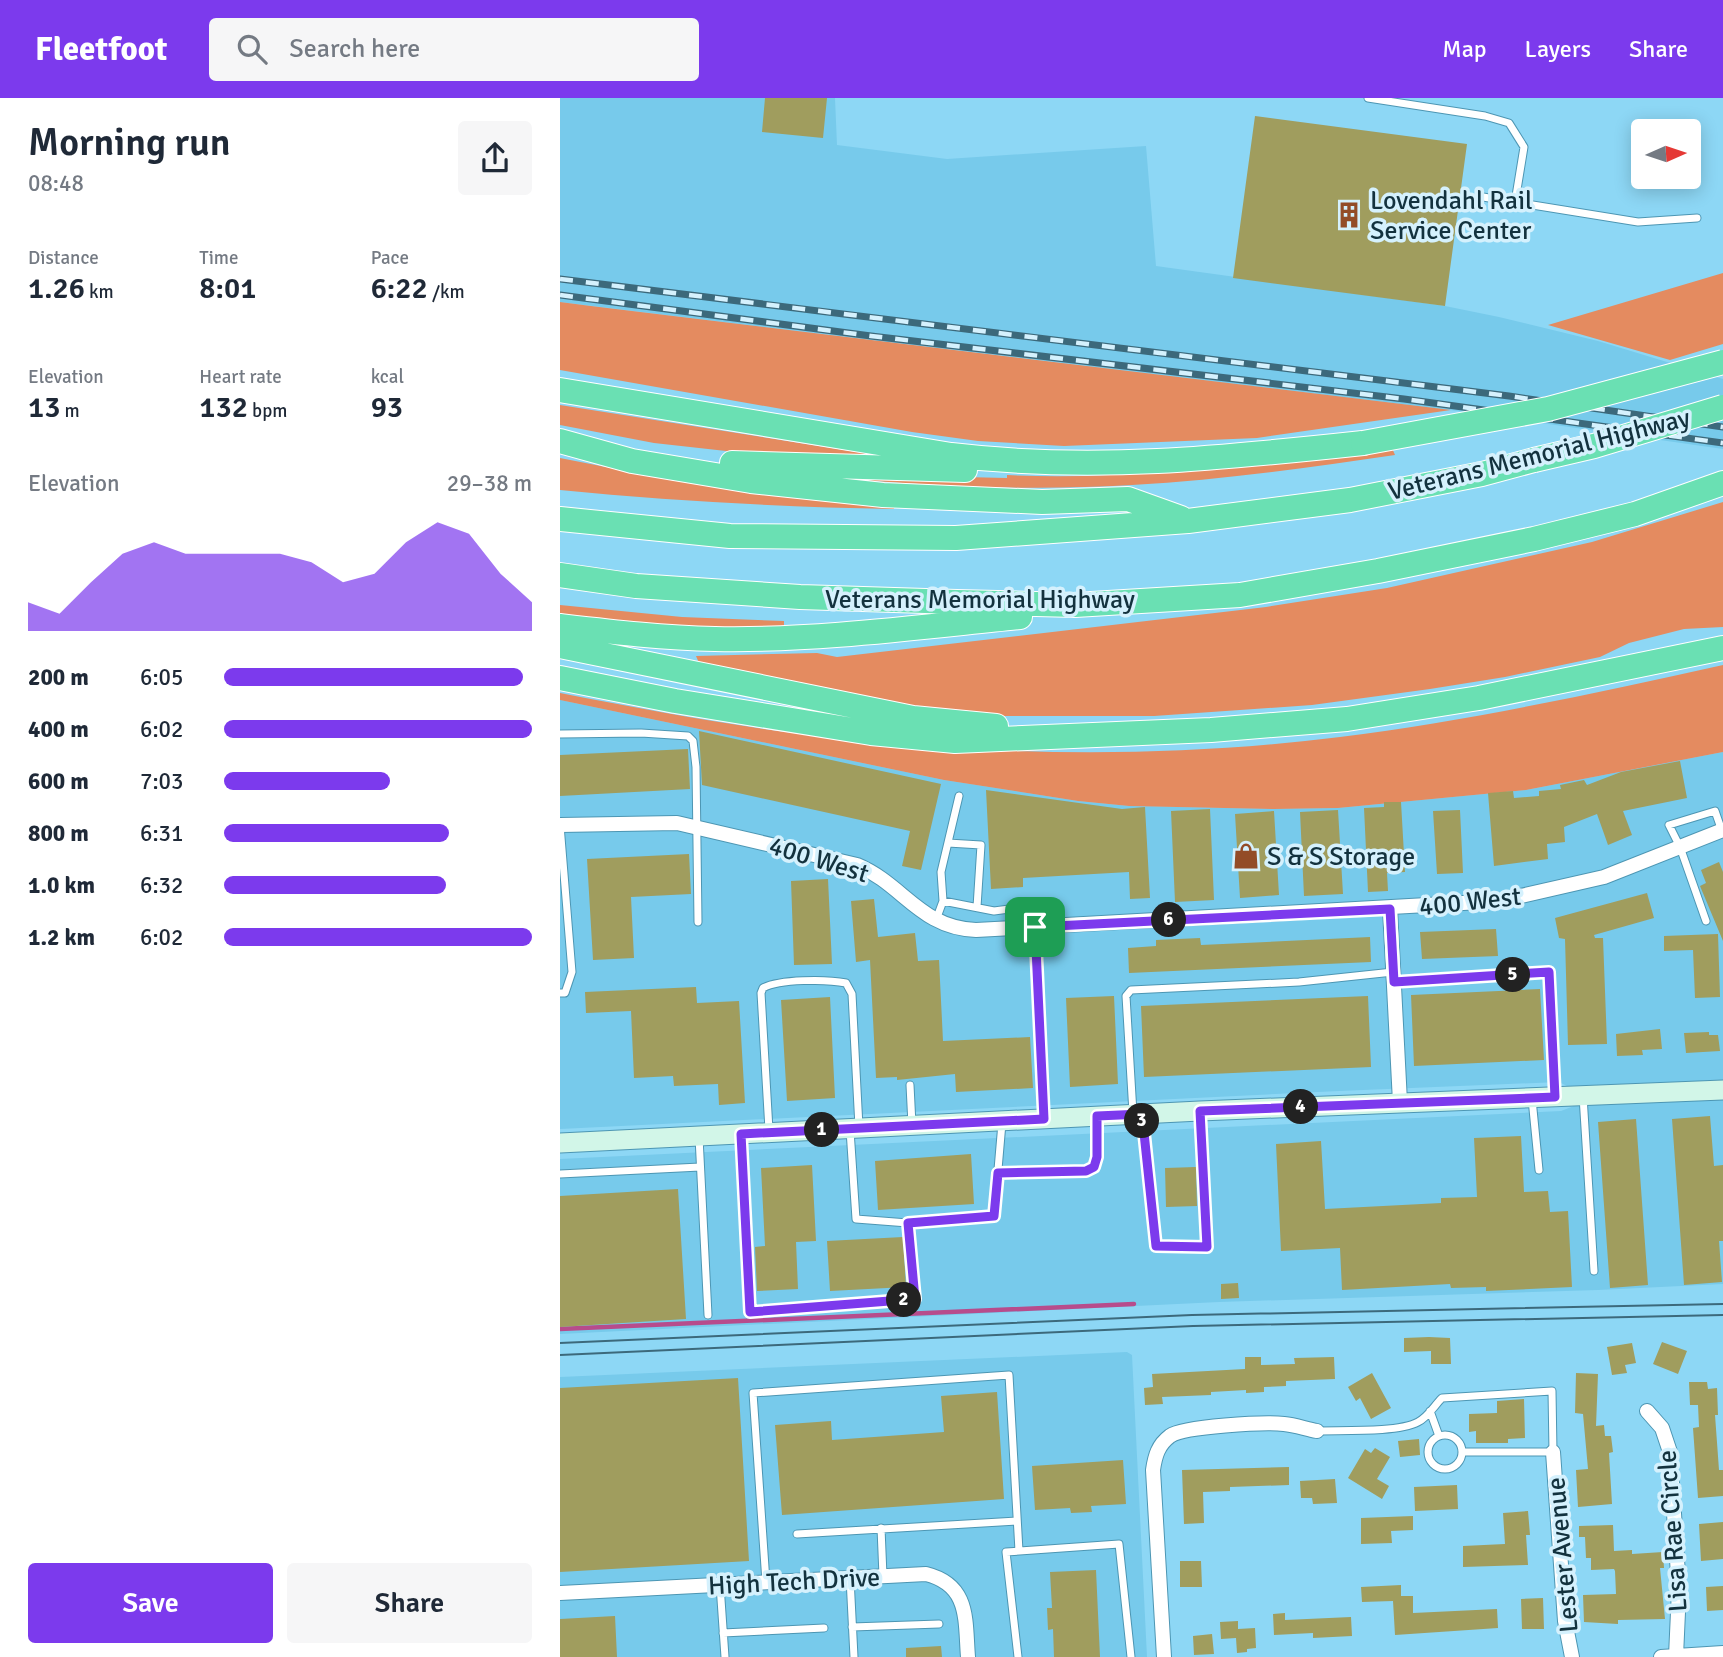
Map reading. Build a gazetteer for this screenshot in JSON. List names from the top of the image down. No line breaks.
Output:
{"streets":{"highway":["Veterans Memorial Highway"],"street":["400 West","Lisa Rae Circle","Lester Avenue","High Tech Drive"]},"places":{"building":["Lovendahl Rail Service Center"],"shop":["S & S Storage"]},"north":"right","page":{"header":"Fleetfoot","search":"Search here","nav":["Map","Layers","Share"],"heading":["Morning run","08:48"],"stats":[["Distance","1.26 km"],["Time","8:01"],["Pace","6:22 /km"],["Elevation","13 m"],["Heart rate","132 bpm"],["kcal","93"]],"chart":["Elevation","29–38 m"],"list":[{"name":"200 m","note":"6:05"},{"name":"400 m","note":"6:02"},{"name":"600 m","note":"7:03"},{"name":"800 m","note":"6:31"},{"name":"1.0 km","note":"6:32"},{"name":"1.2 km","note":"6:02"}],"pins":["6","5","4","3","1","2"],"buttons":["Save","Share"]}}
